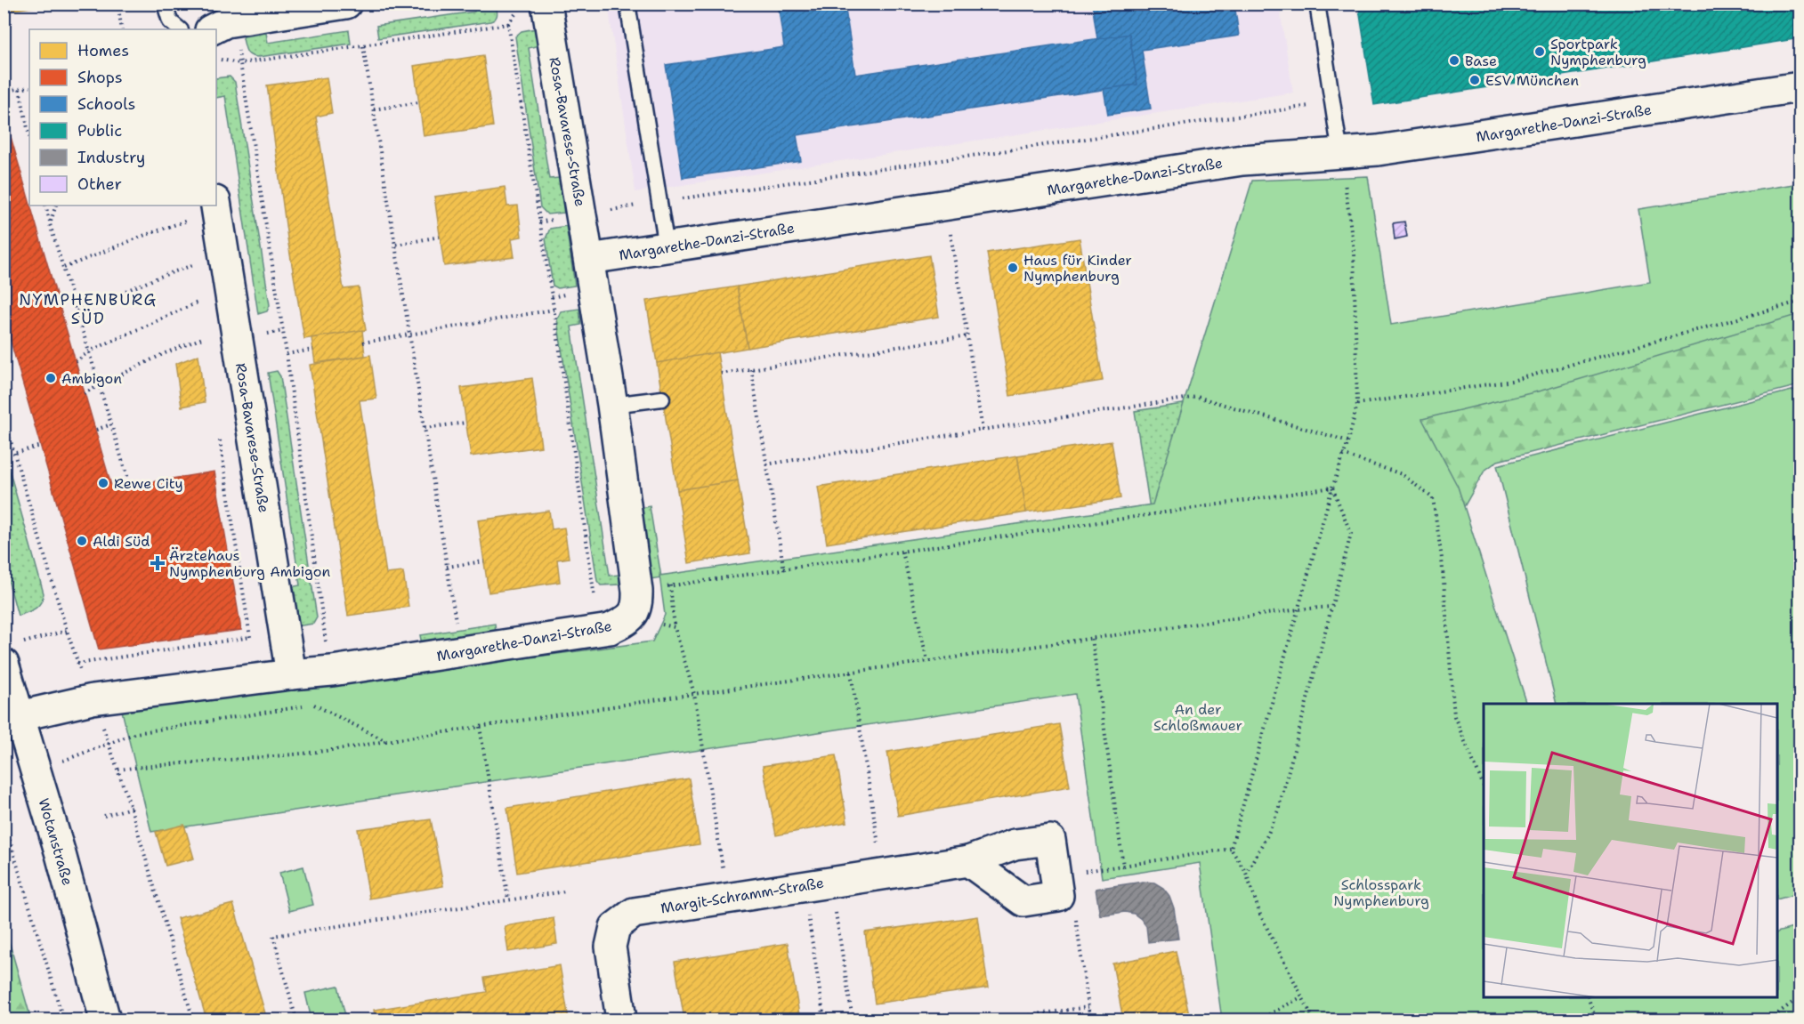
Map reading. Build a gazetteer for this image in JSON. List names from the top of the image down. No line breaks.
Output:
{"streets":{"street":["Margarethe-Danzi-Straße","Rosa-Bavarese-Straße","Wotanstraße","Margit-Schramm-Straße"]},"crossings":[["Margarethe-Danzi-Straße","Rosa-Bavarese-Straße"],["Margarethe-Danzi-Straße","Wotanstraße"]],"districts":["NYMPHENBURG SÜD"],"parks":["An der Schloßmauer","Schlosspark Nymphenburg"],"places":{"other":["Sportpark Nymphenburg","Base","ESV München","Haus für Kinder Nymphenburg","Ambigon","Rewe City","Aldi Süd"],"health":["Ärztehaus Nymphenburg Ambigon"]},"legend":["Homes","Shops","Schools","Public","Industry","Other"]}
